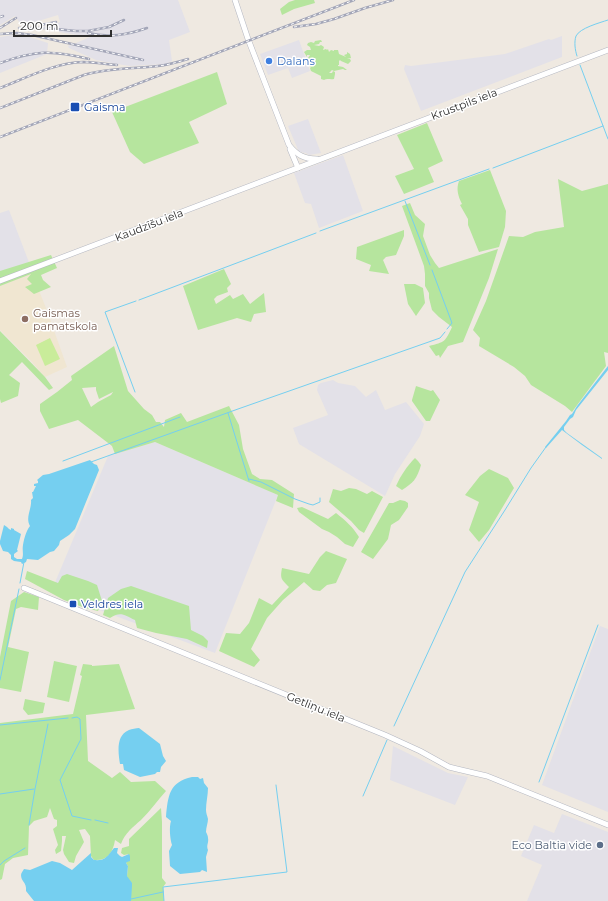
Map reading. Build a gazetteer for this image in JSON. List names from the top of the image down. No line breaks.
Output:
{"streets":{"street":["Krustpils iela","Kaudzīšu iela","Getliņu iela"]},"crossings":[["Krustpils iela","Kaudzīšu iela"]],"places":{"other":["Dalans","Gaismas pamatskola","Eco Baltia vide"],"transit":["Gaisma","Veldres iela"]},"scale_bar":"200 m"}
